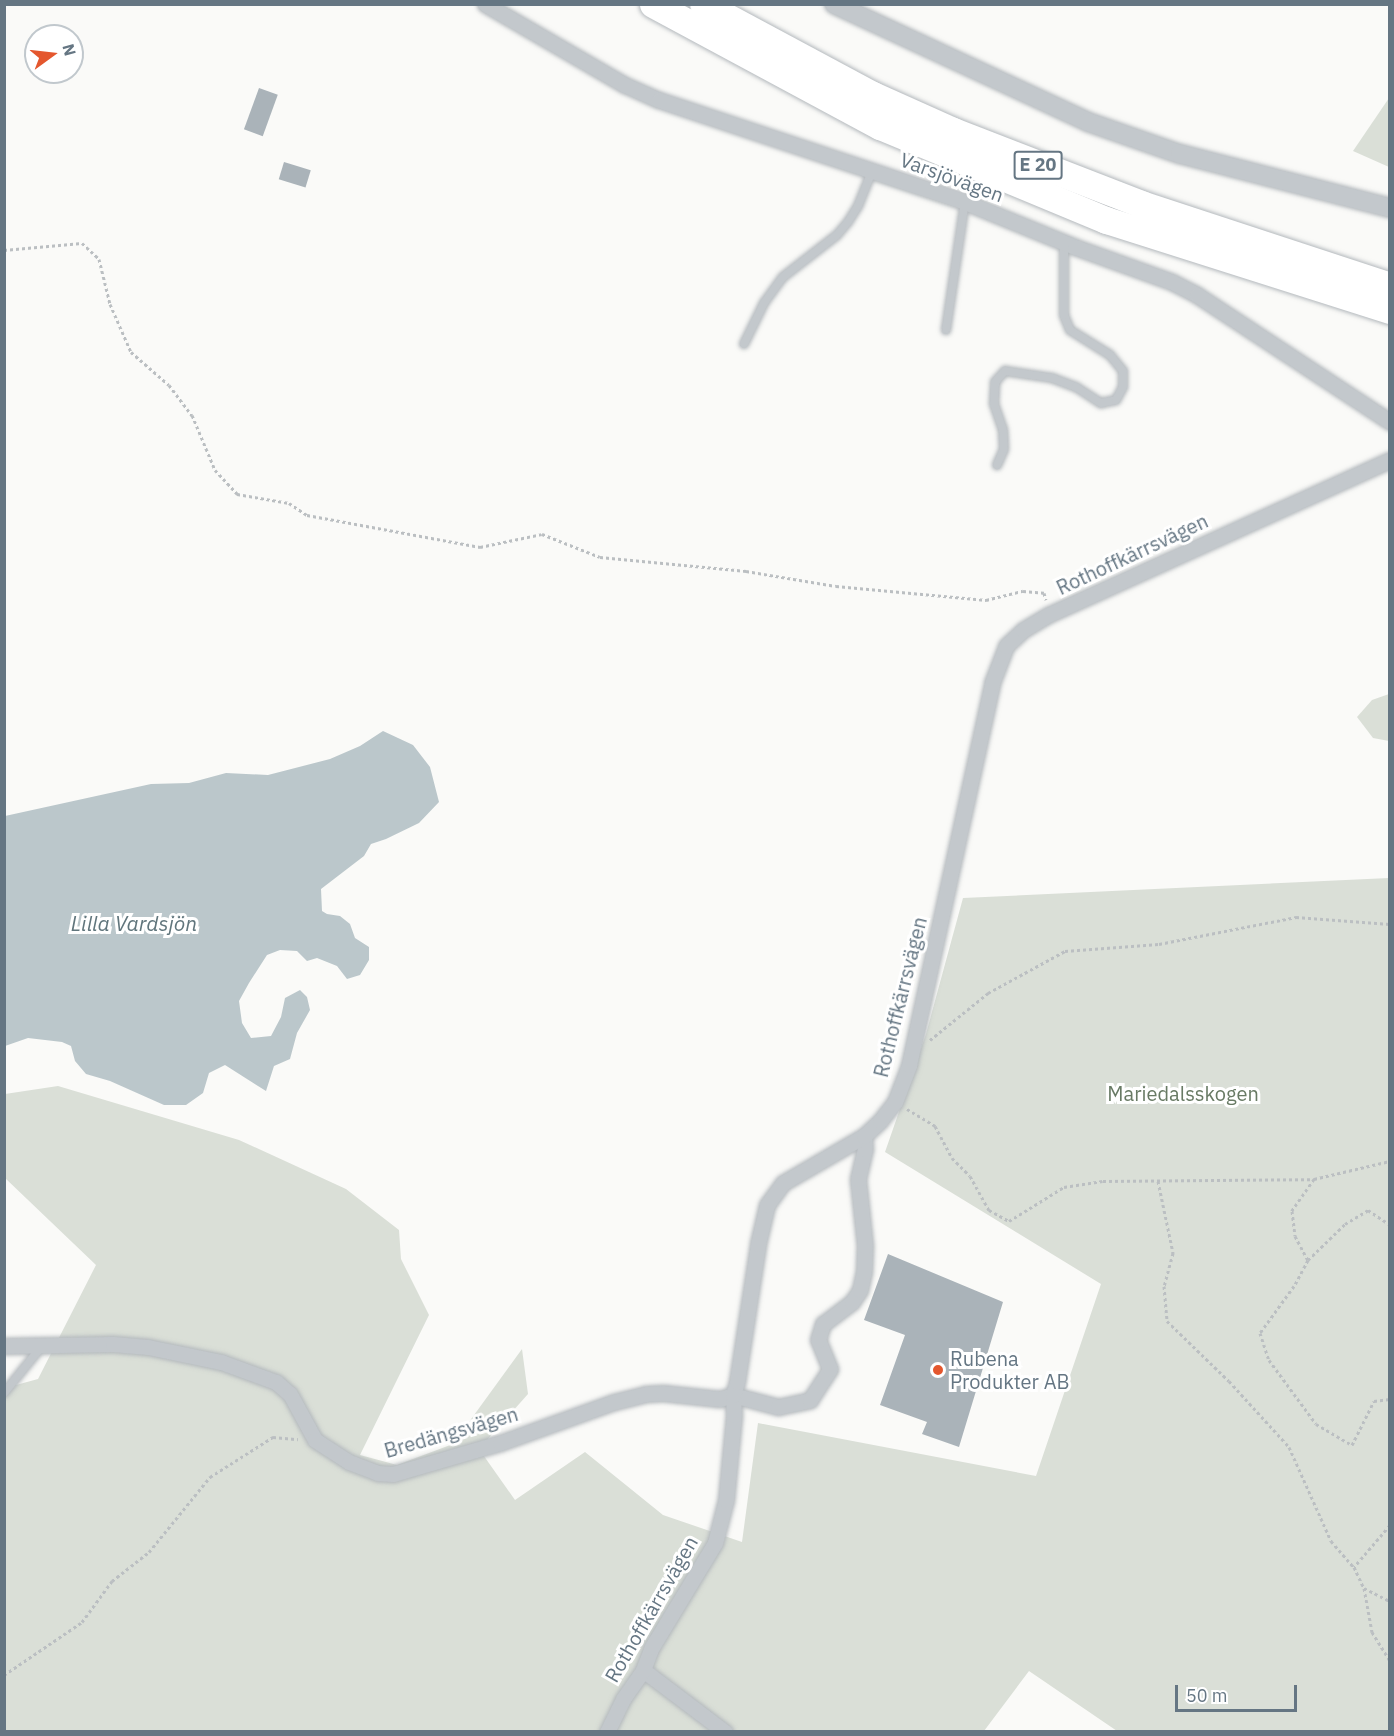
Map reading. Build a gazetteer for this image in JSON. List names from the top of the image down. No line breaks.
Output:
{"streets":{"highway":["E 20"],"street":["Varsjövägen","Rothoffkärrsvägen","Bredängsvägen"]},"crossings":[["Rothoffkärrsvägen","Bredängsvägen"]],"water":["Lilla Vardsjön"],"parks":["Mariedalsskogen"],"places":["Rubena Produkter AB"],"scale_bar":"50 m","north":"right"}
